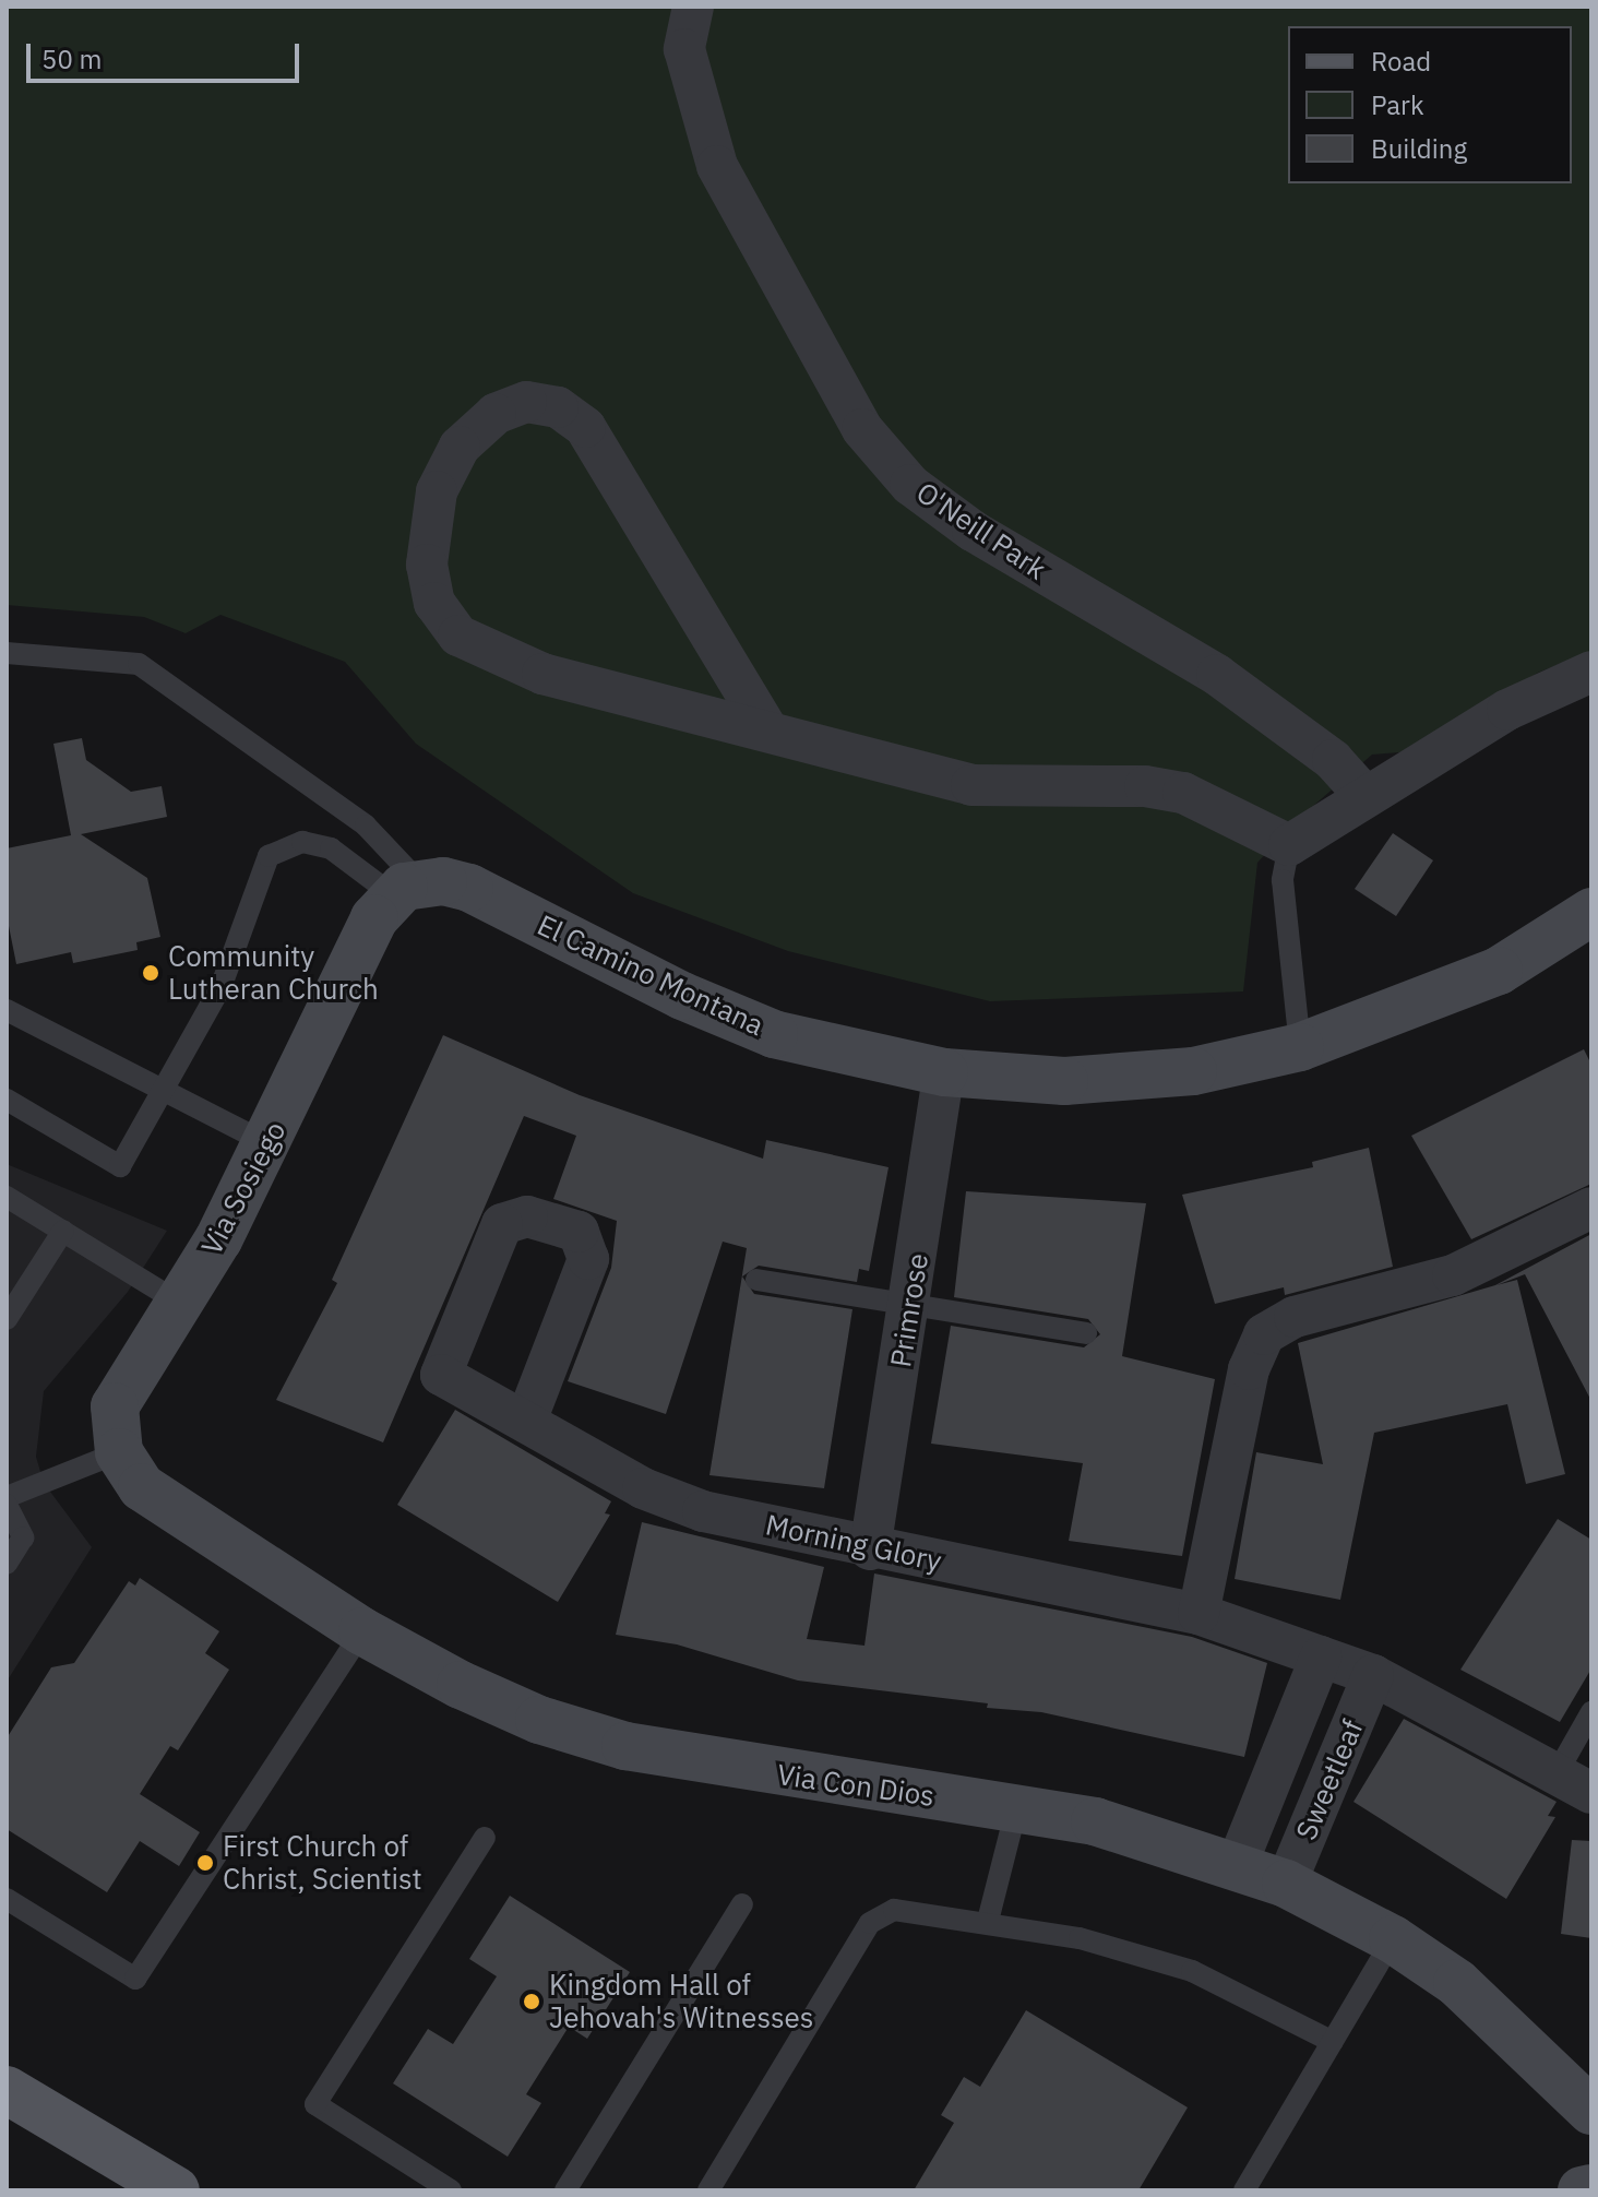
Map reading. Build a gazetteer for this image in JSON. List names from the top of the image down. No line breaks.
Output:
{"streets":{"street":["O'Neill Park","El Camino Montana","Via Sosiego","Primrose","Morning Glory","Sweetleaf","Via Con Dios"]},"crossings":[["El Camino Montana","Via Sosiego"],["El Camino Montana","Primrose"],["Via Sosiego","Via Con Dios"],["Primrose","Morning Glory"],["Morning Glory","Sweetleaf"],["Sweetleaf","Via Con Dios"]],"places":["Community Lutheran Church","First Church of Christ, Scientist","Kingdom Hall of Jehovah's Witnesses"],"legend":["Road","Park","Building"],"scale_bar":"50 m"}
